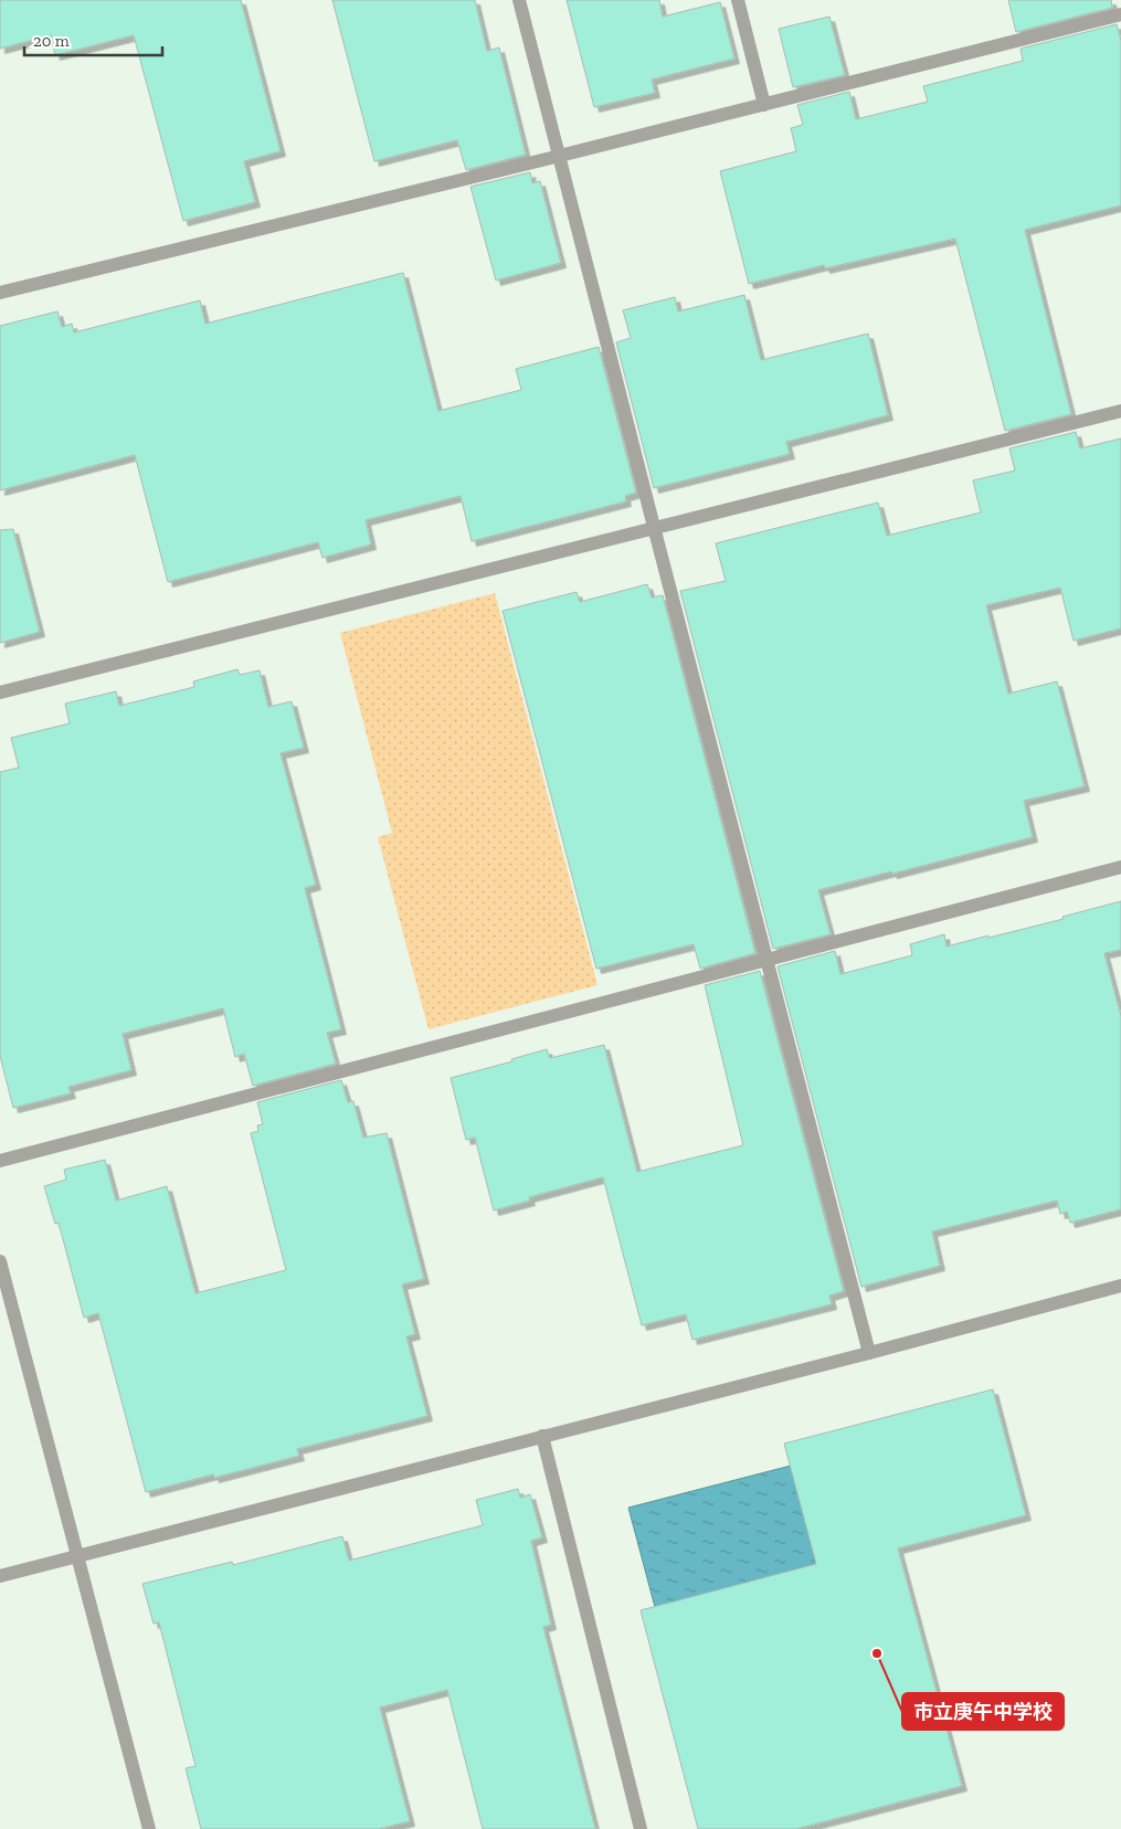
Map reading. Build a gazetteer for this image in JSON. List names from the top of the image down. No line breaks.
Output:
{"places":["市立庚午中学校"],"scale_bar":"20 m"}
